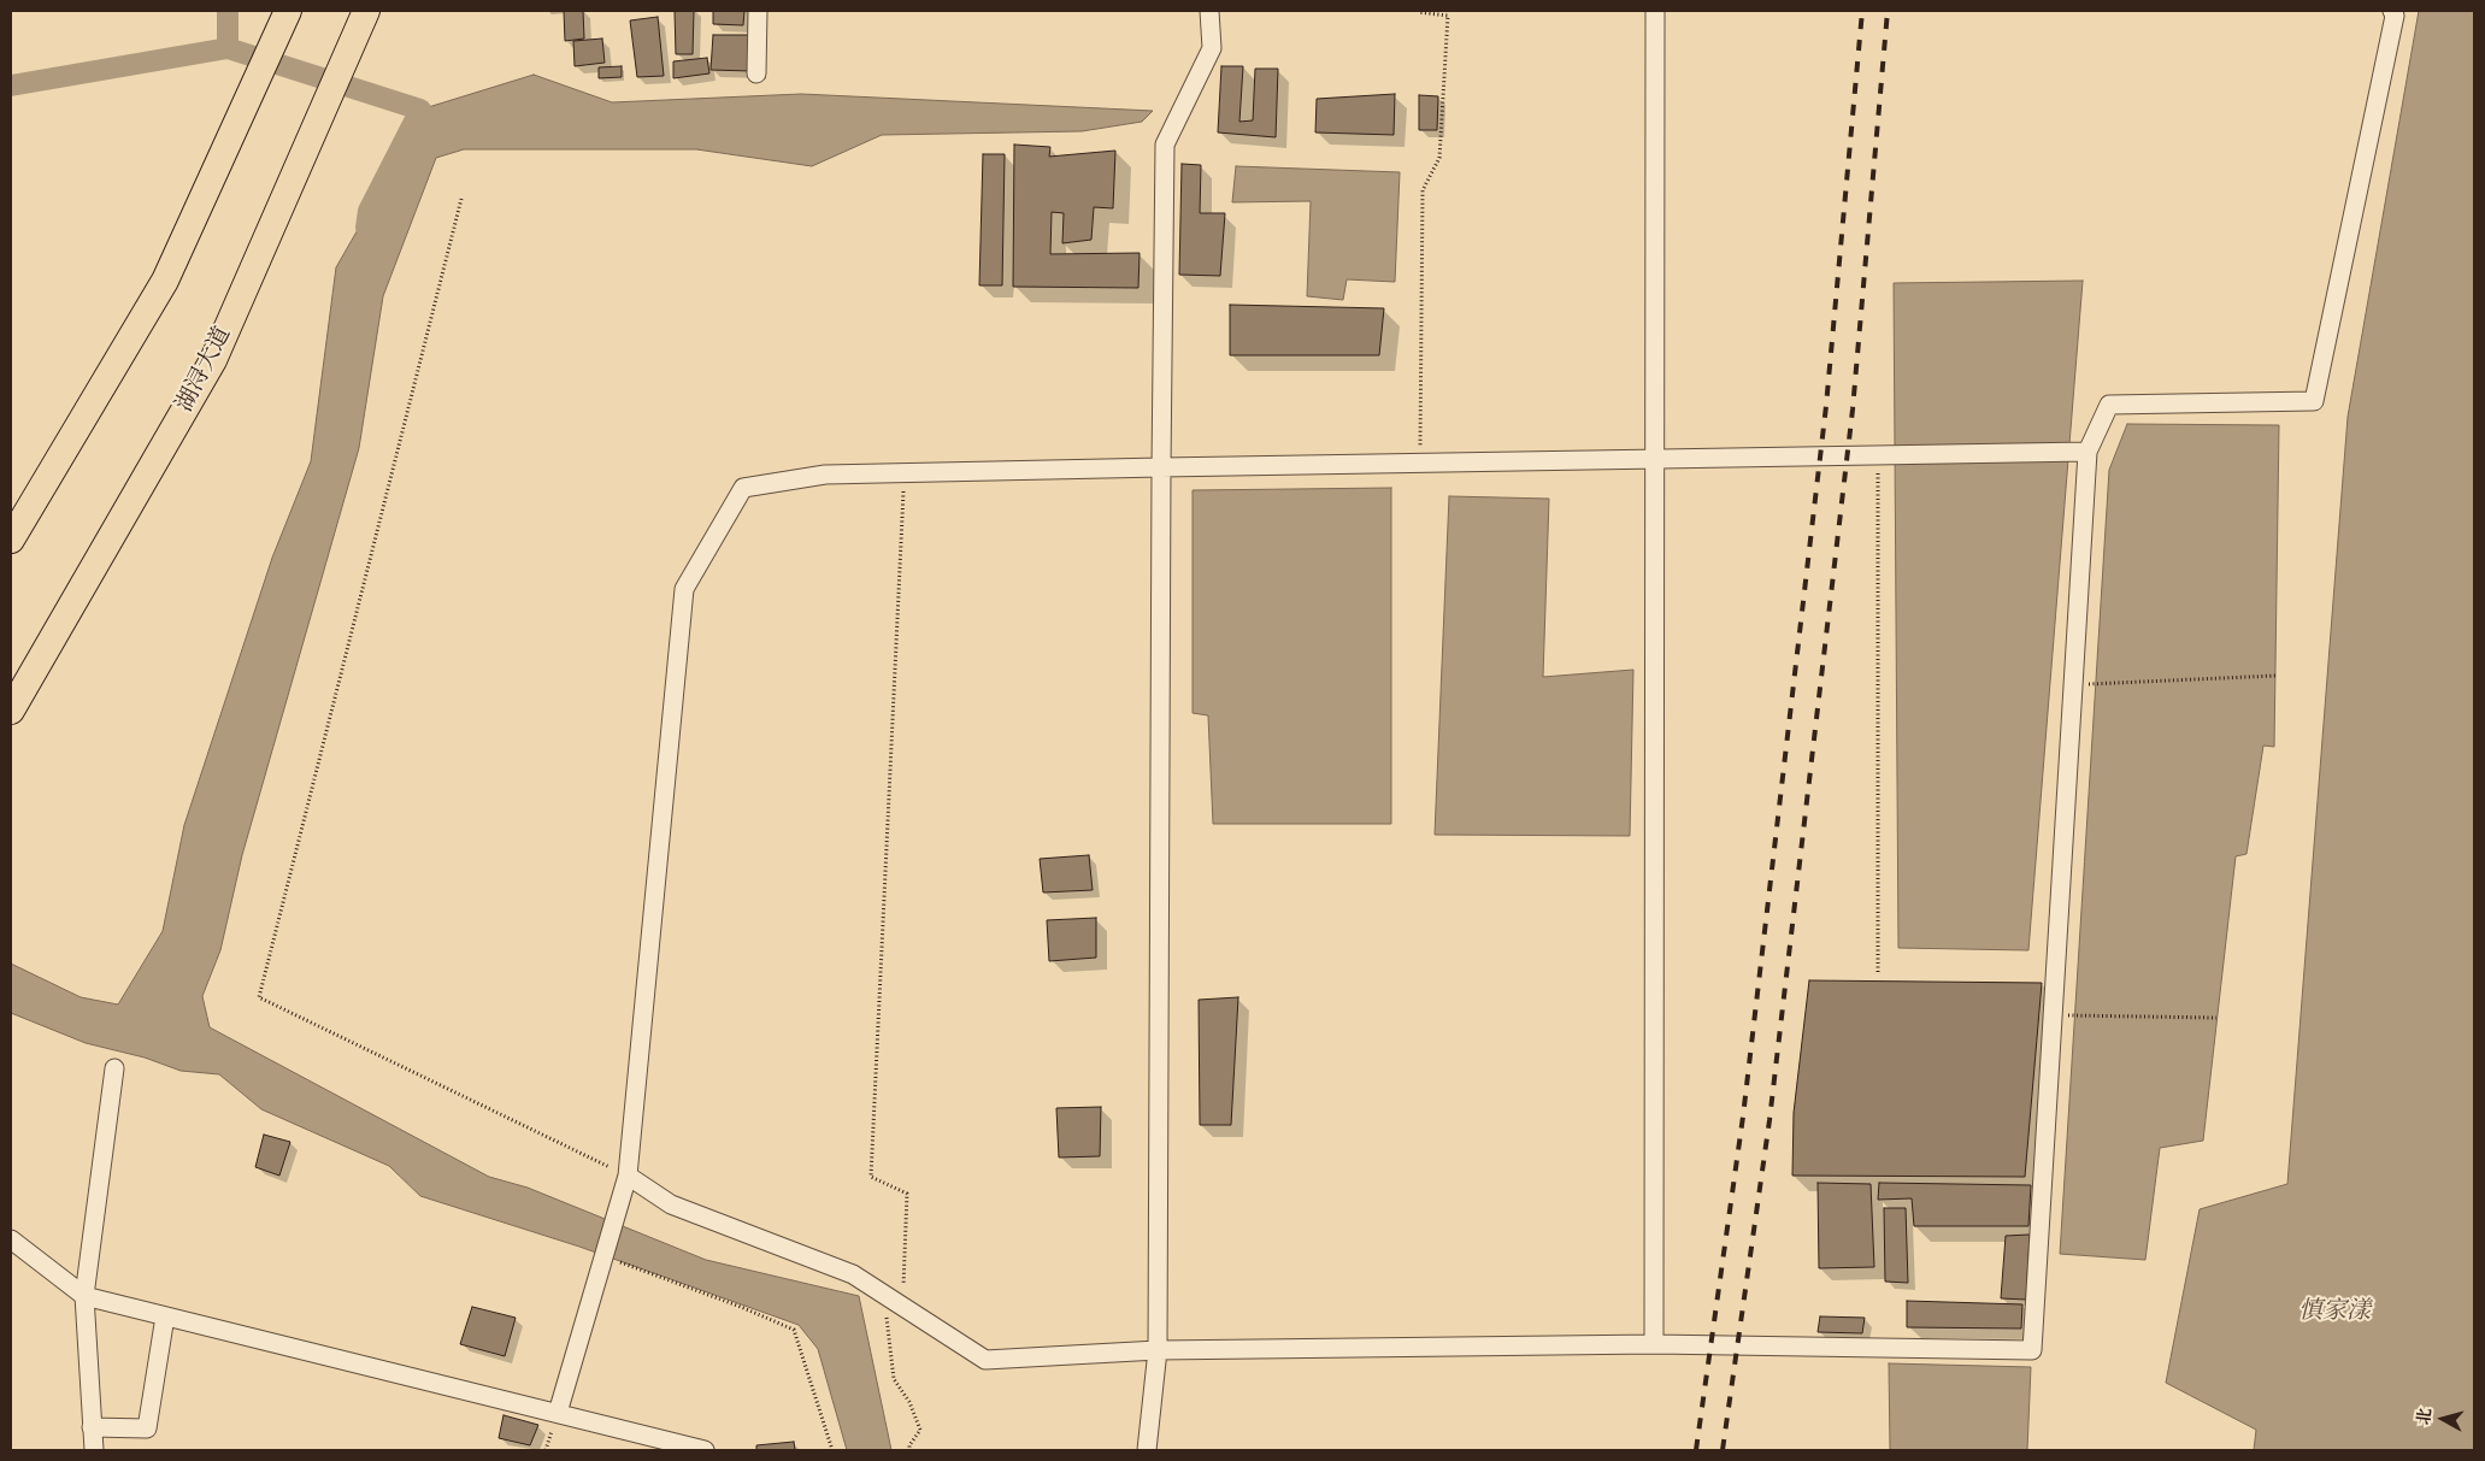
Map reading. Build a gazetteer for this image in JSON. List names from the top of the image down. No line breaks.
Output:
{"streets":{"main road":["湖浔大道"]},"water":["慎家漾"],"north":"left"}
